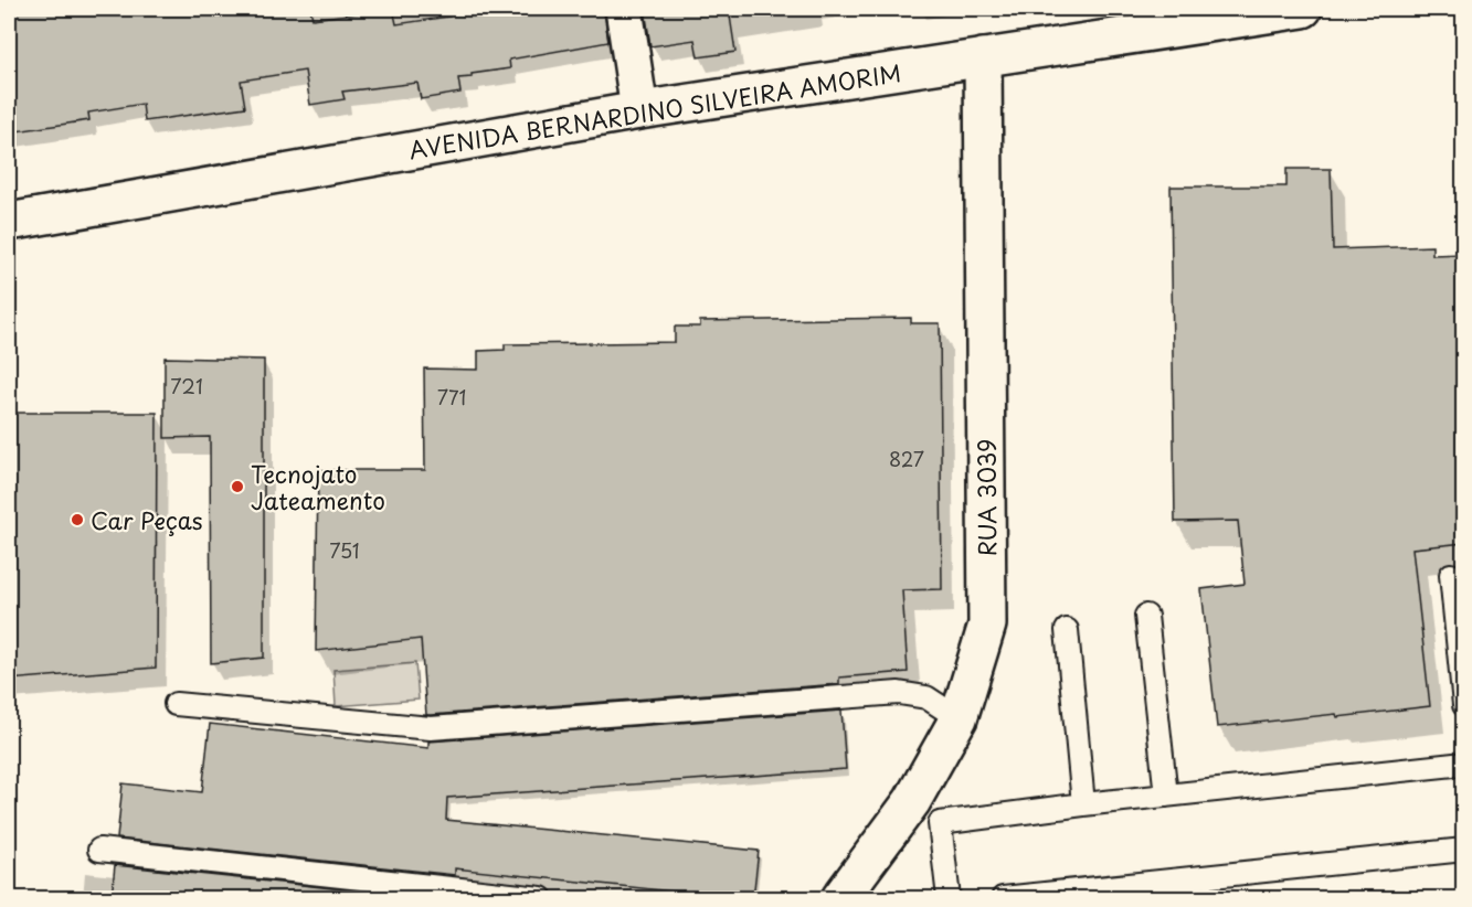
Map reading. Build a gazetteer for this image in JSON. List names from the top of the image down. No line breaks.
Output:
{"streets":{"main road":["AVENIDA BERNARDINO SILVEIRA AMORIM","RUA 3039"]},"crossings":[["AVENIDA BERNARDINO SILVEIRA AMORIM","RUA 3039"]],"places":["Tecnojato Jateamento","Car Peças"],"house_numbers":["721","771","827","751"]}
